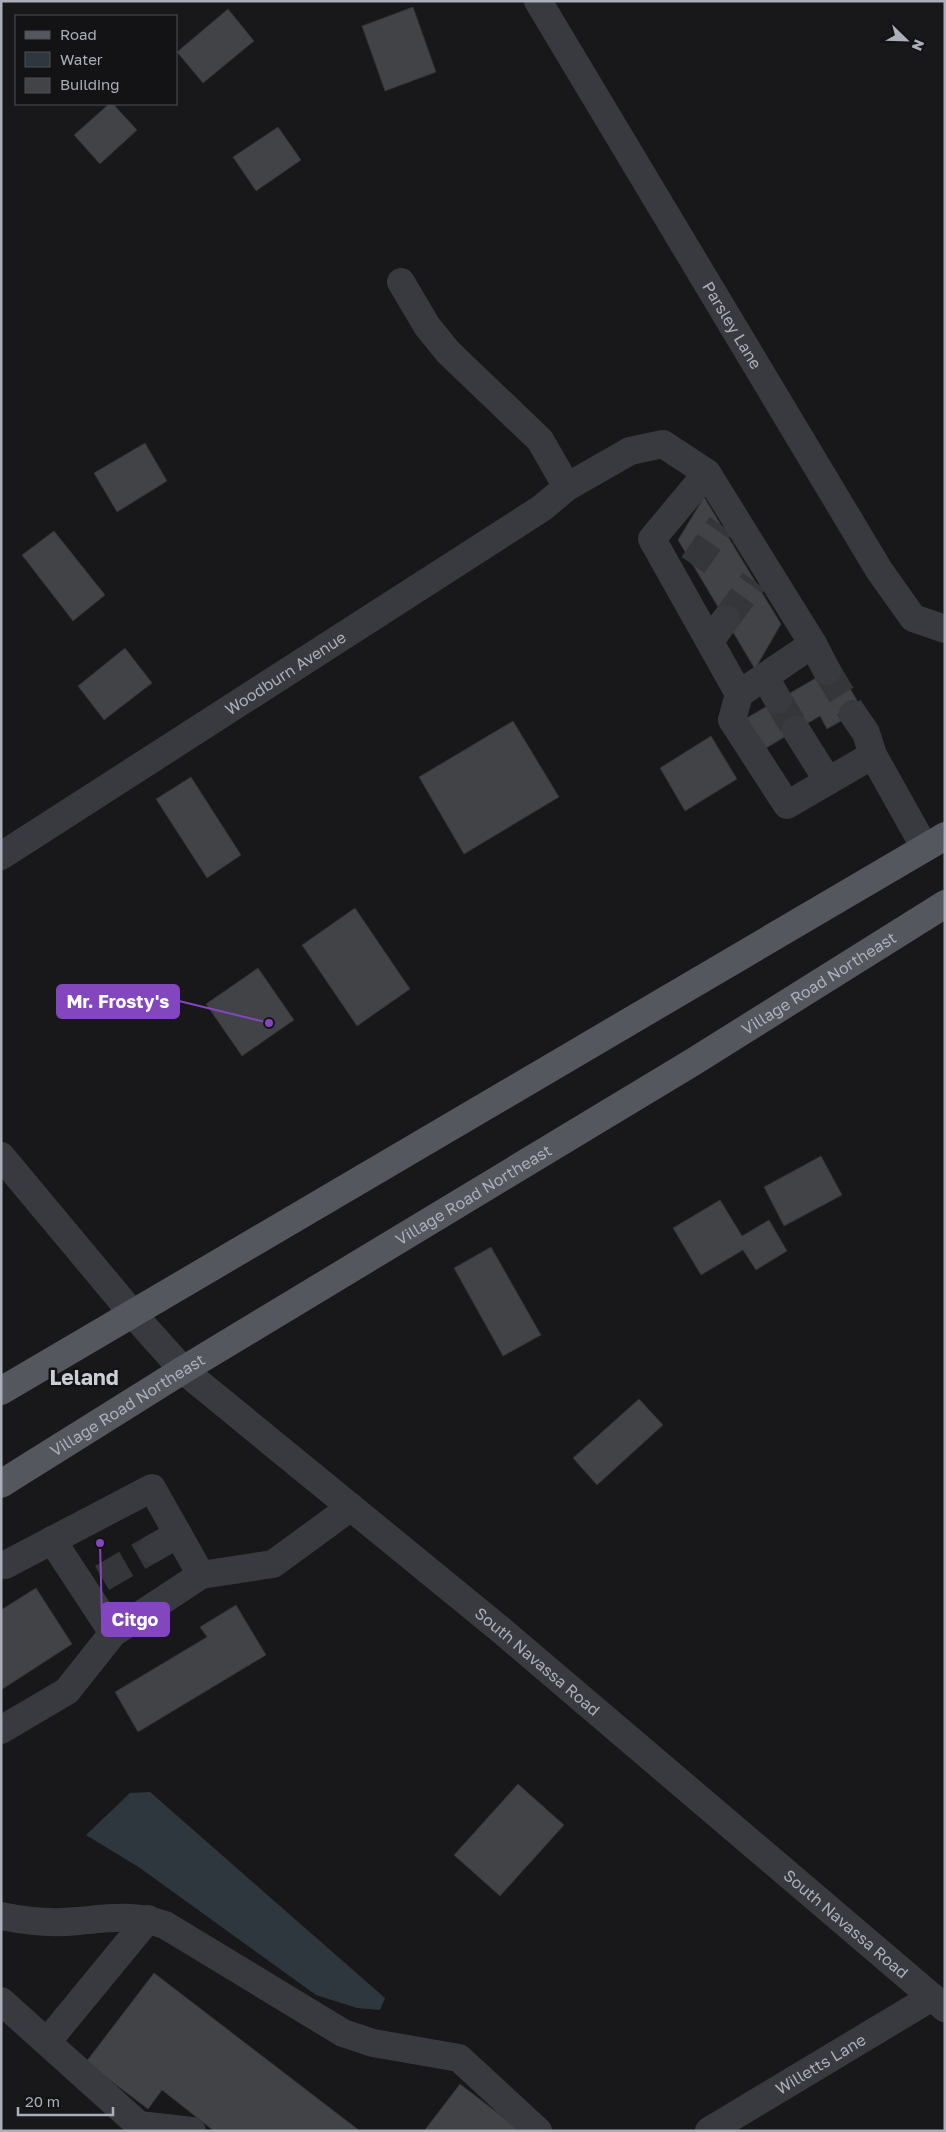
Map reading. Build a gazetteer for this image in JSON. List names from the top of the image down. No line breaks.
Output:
{"streets":{"main road":["Village Road Northeast"],"street":["Parsley Lane","Woodburn Avenue","South Navassa Road","Willetts Lane"]},"crossings":[["Village Road Northeast","South Navassa Road"],["South Navassa Road","Willetts Lane"]],"districts":["Leland"],"places":["Mr. Frosty's","Citgo"],"legend":["Road","Water","Building"],"scale_bar":"20 m","north":"bottom right"}
